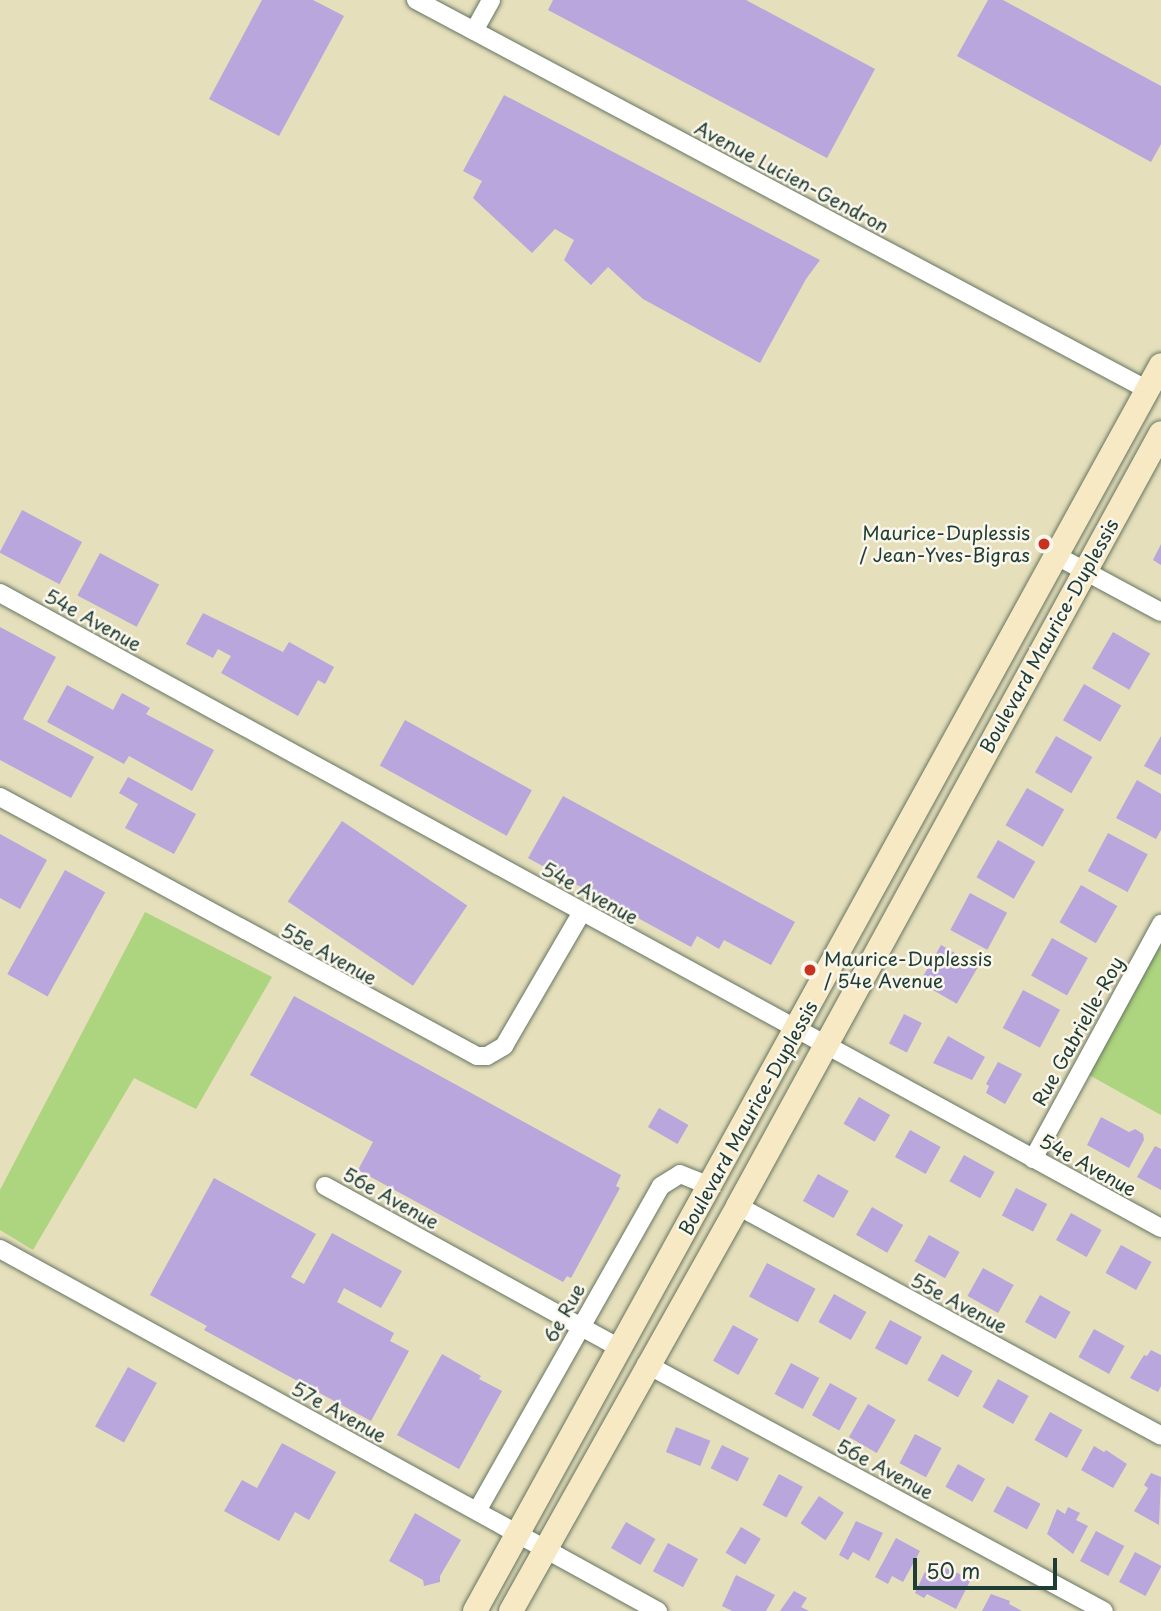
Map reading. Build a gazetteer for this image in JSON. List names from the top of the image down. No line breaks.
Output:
{"streets":{"street":["Avenue Lucien-Gendron","54e Avenue","Boulevard Maurice-Duplessis","55e Avenue","Rue Gabrielle-Roy","56e Avenue","6e Rue","57e Avenue"]},"crossings":[["Avenue Lucien-Gendron","Boulevard Maurice-Duplessis"],["54e Avenue","Boulevard Maurice-Duplessis"],["54e Avenue","55e Avenue"],["54e Avenue","Rue Gabrielle-Roy"],["Boulevard Maurice-Duplessis","55e Avenue"],["Boulevard Maurice-Duplessis","56e Avenue"],["Boulevard Maurice-Duplessis","6e Rue"],["Boulevard Maurice-Duplessis","57e Avenue"],["56e Avenue","6e Rue"],["6e Rue","57e Avenue"]],"places":["Maurice-Duplessis / Jean-Yves-Bigras","Maurice-Duplessis / 54e Avenue"],"scale_bar":"50 m"}
